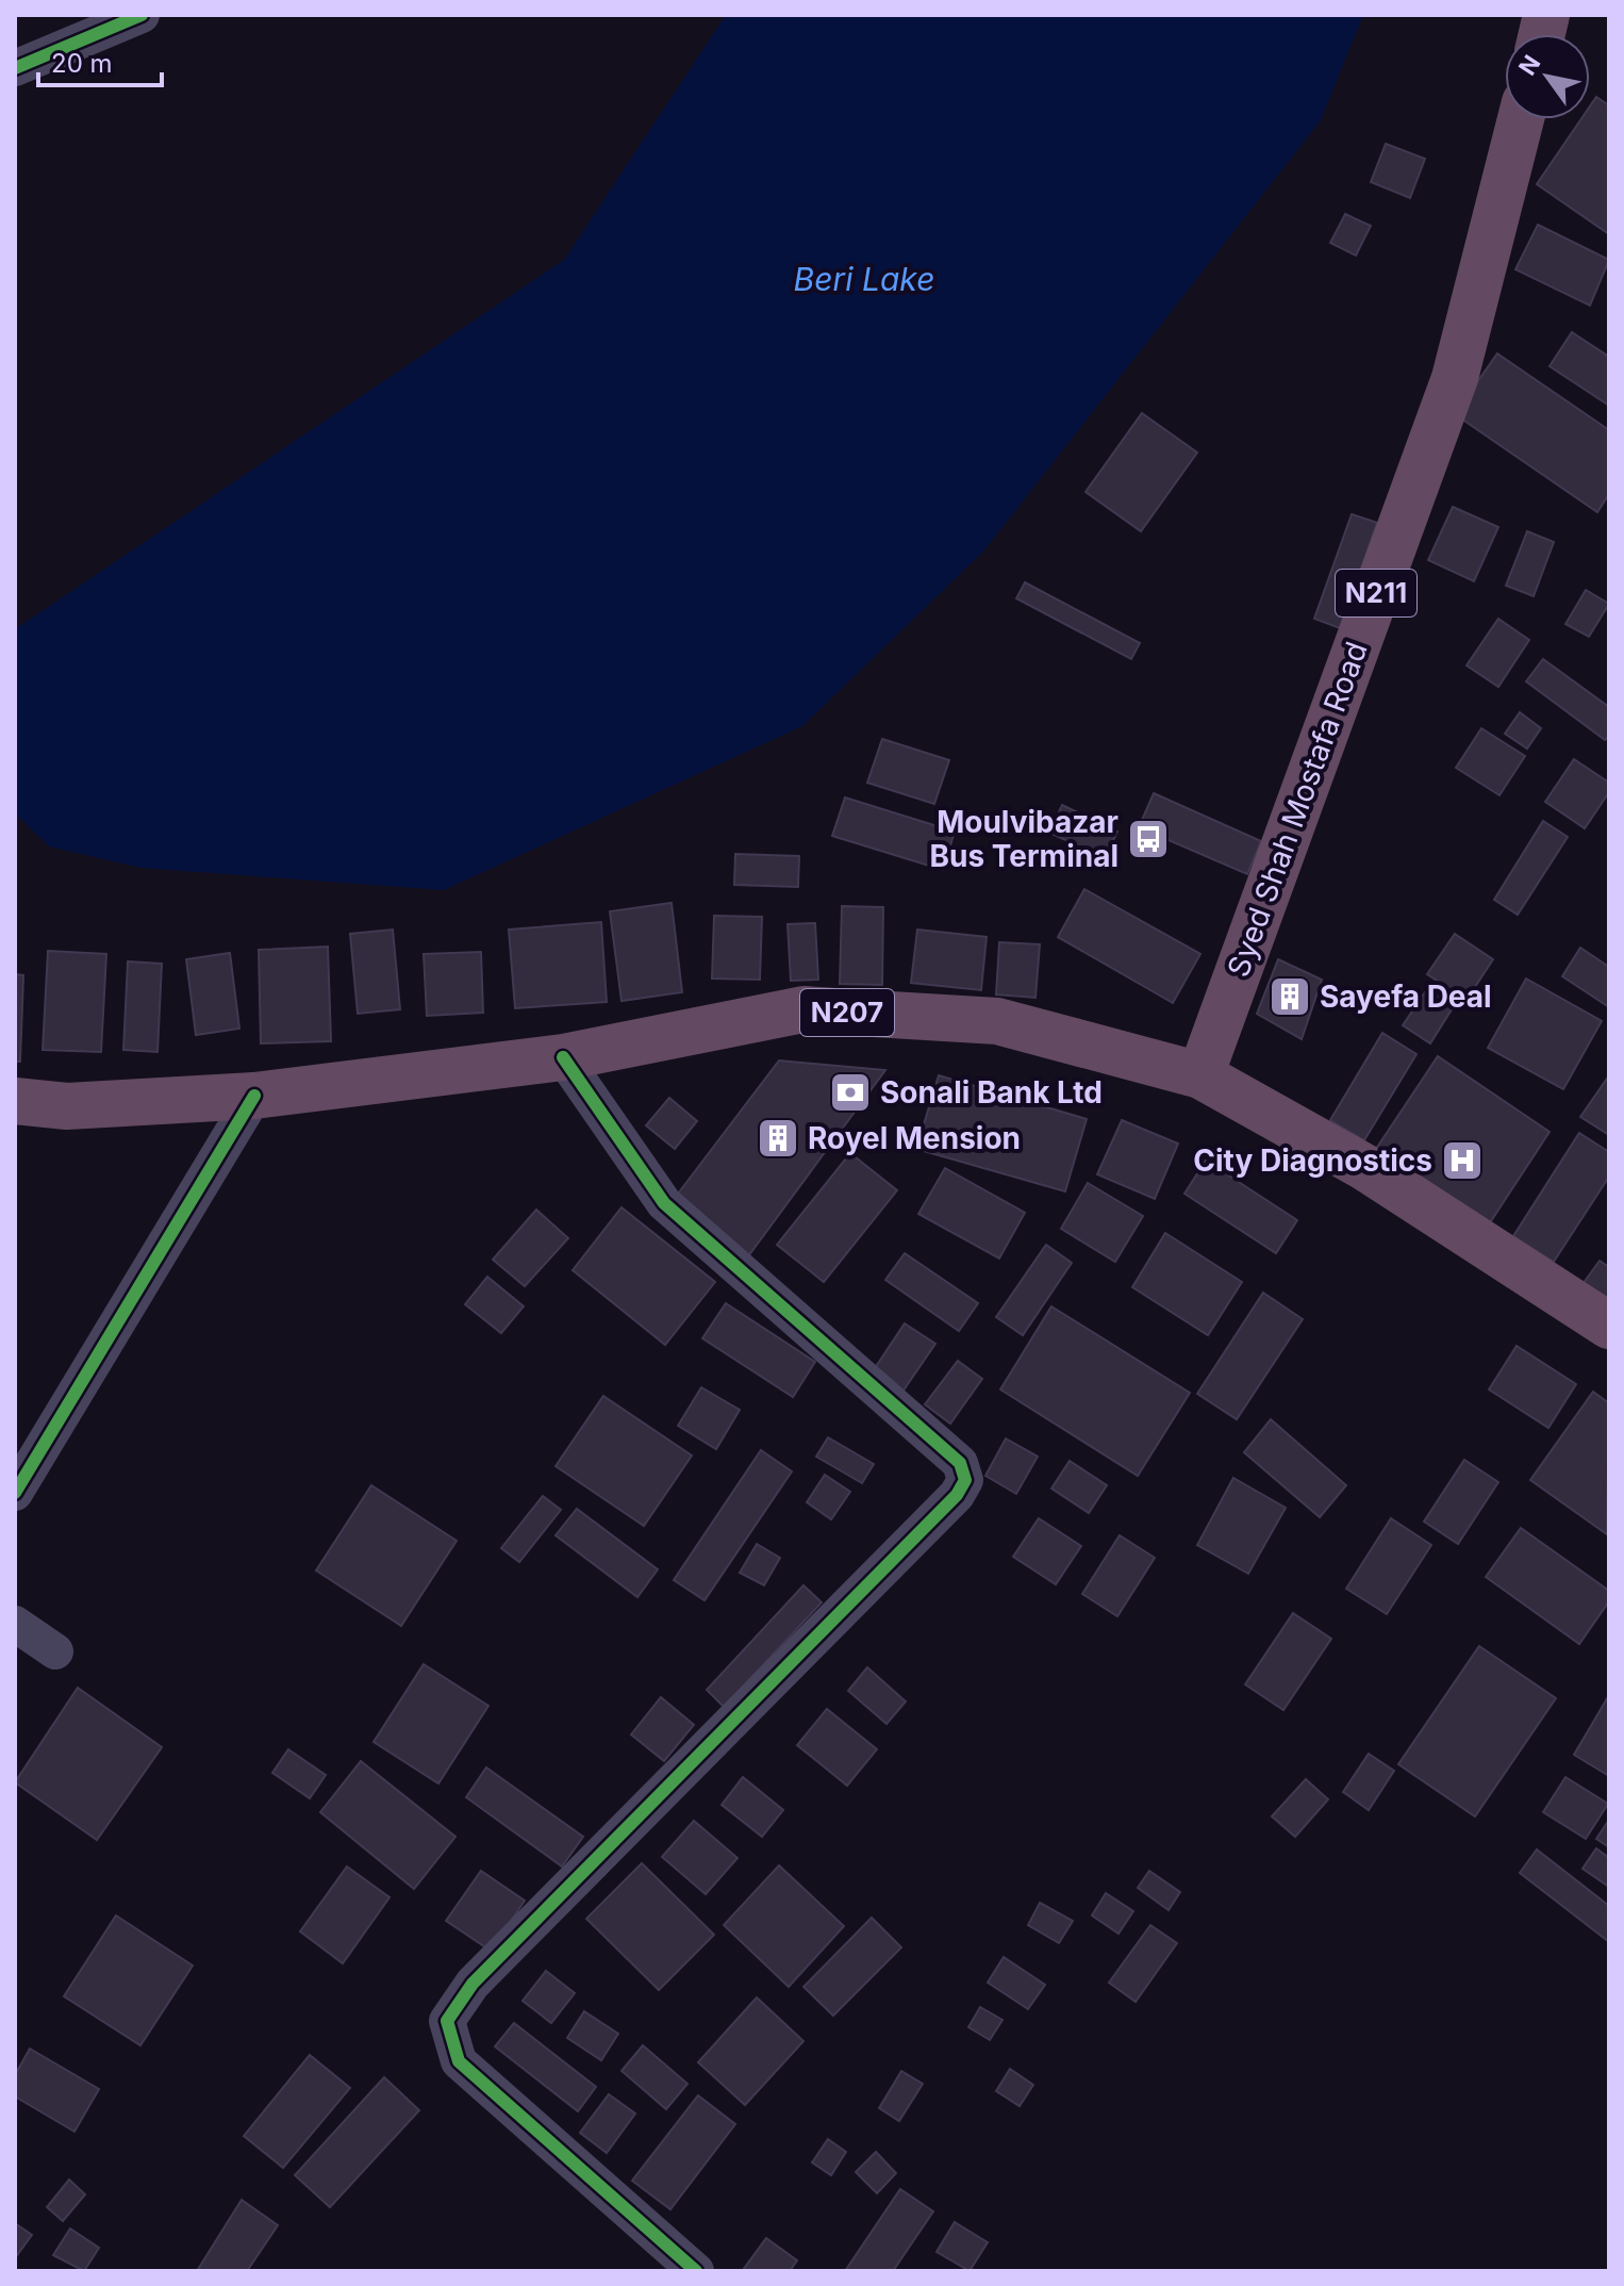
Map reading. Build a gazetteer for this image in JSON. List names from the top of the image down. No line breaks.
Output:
{"streets":{"highway":["N211","Syed Shah Mostafa Road","N207"]},"crossings":[["Syed Shah Mostafa Road","N207"]],"water":["Beri Lake"],"places":{"bus stop":["Moulvibazar Bus Terminal"],"building":["Sayefa Deal","Royel Mension"],"bank":["Sonali Bank Ltd"],"hospital":["City Diagnostics"]},"scale_bar":"20 m","north":"top left"}
